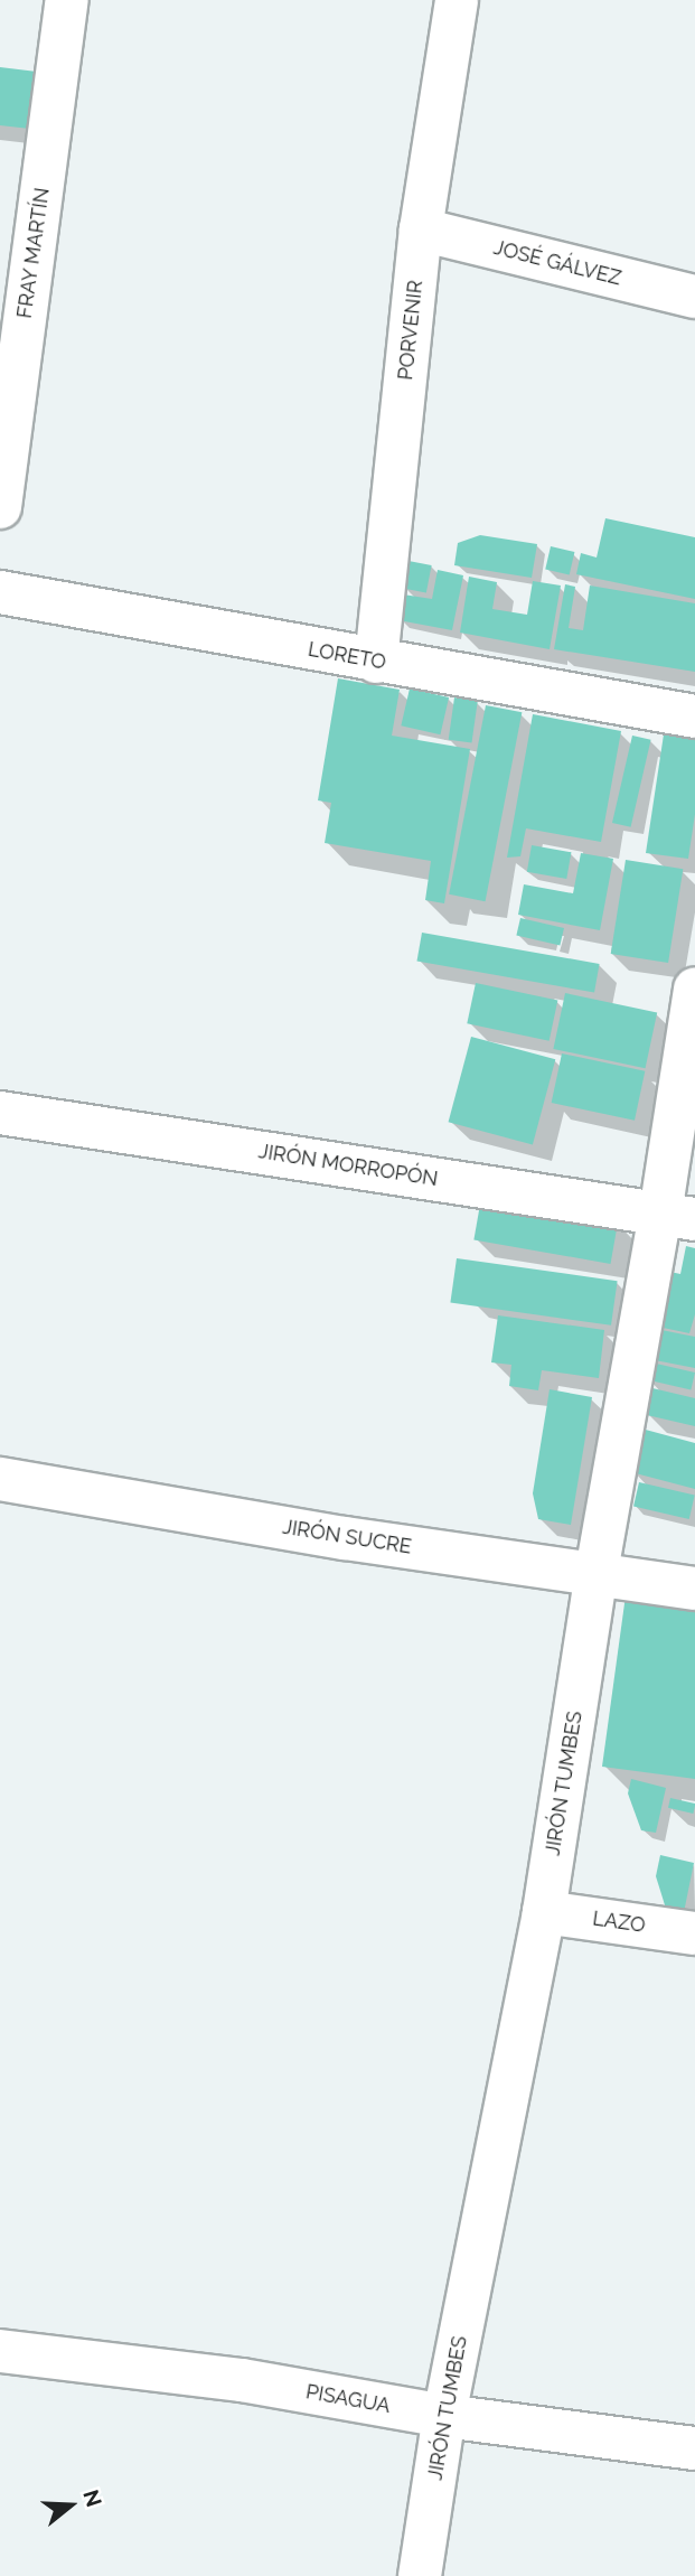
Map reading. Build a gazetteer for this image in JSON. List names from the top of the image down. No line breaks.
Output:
{"streets":{"street":["FRAY MARTÍN","JOSÉ GÁLVEZ","PORVENIR","LORETO","JIRÓN MORROPÓN","JIRÓN SUCRE","JIRÓN TUMBES","LAZO","PISAGUA"]},"crossings":[["JOSÉ GÁLVEZ","PORVENIR"],["PORVENIR","LORETO"],["JIRÓN MORROPÓN","JIRÓN TUMBES"],["JIRÓN SUCRE","JIRÓN TUMBES"],["JIRÓN TUMBES","LAZO"],["JIRÓN TUMBES","PISAGUA"]],"north":"right"}
